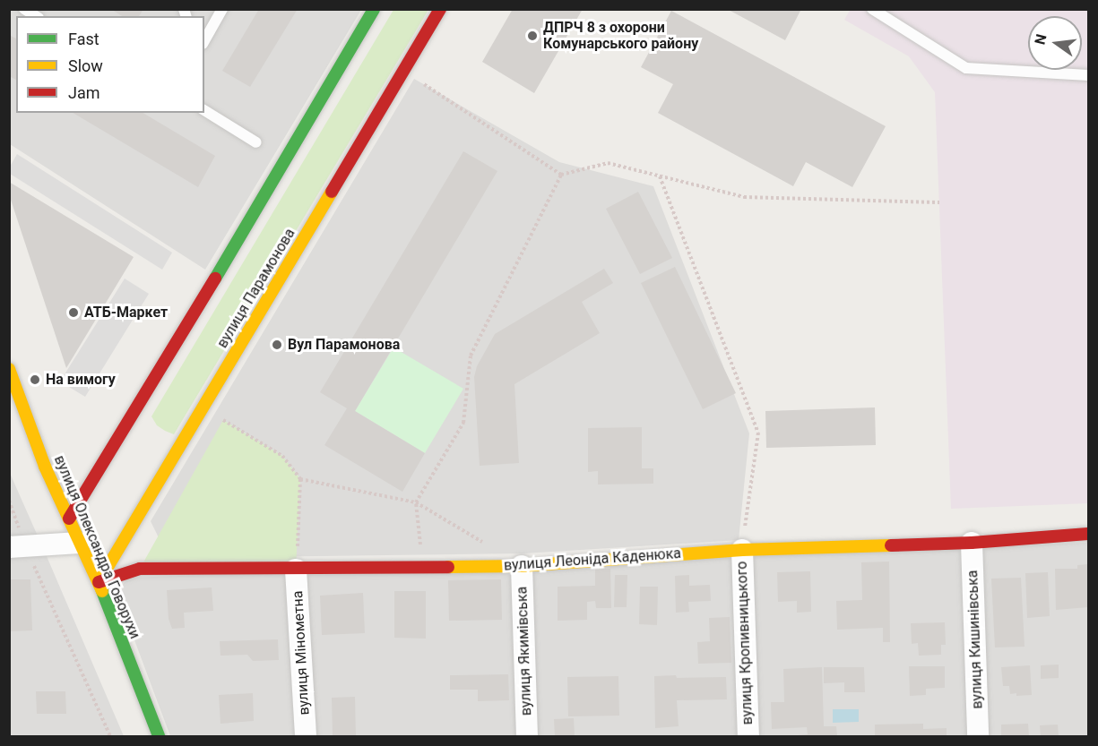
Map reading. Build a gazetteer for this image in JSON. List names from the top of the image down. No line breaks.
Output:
{"streets":{"street":["вулиця Парамонова","вулиця Олександра Говорухи","вулиця Леоніда Каденюка","вулиця Кишинівська","вулиця Кропивницького","вулиця Якимівська","вулиця Мінометна"]},"crossings":[["вулиця Парамонова","вулиця Олександра Говорухи"],["вулиця Парамонова","вулиця Леоніда Каденюка"],["вулиця Олександра Говорухи","вулиця Леоніда Каденюка"],["вулиця Леоніда Каденюка","вулиця Кишинівська"],["вулиця Леоніда Каденюка","вулиця Кропивницького"],["вулиця Леоніда Каденюка","вулиця Якимівська"],["вулиця Леоніда Каденюка","вулиця Мінометна"]],"places":["ДПРЧ 8 з охорони Комунарського району","АТБ-Маркет","Вул Парамонова","На вимогу"],"legend":["Fast","Slow","Jam"],"north":"left"}
